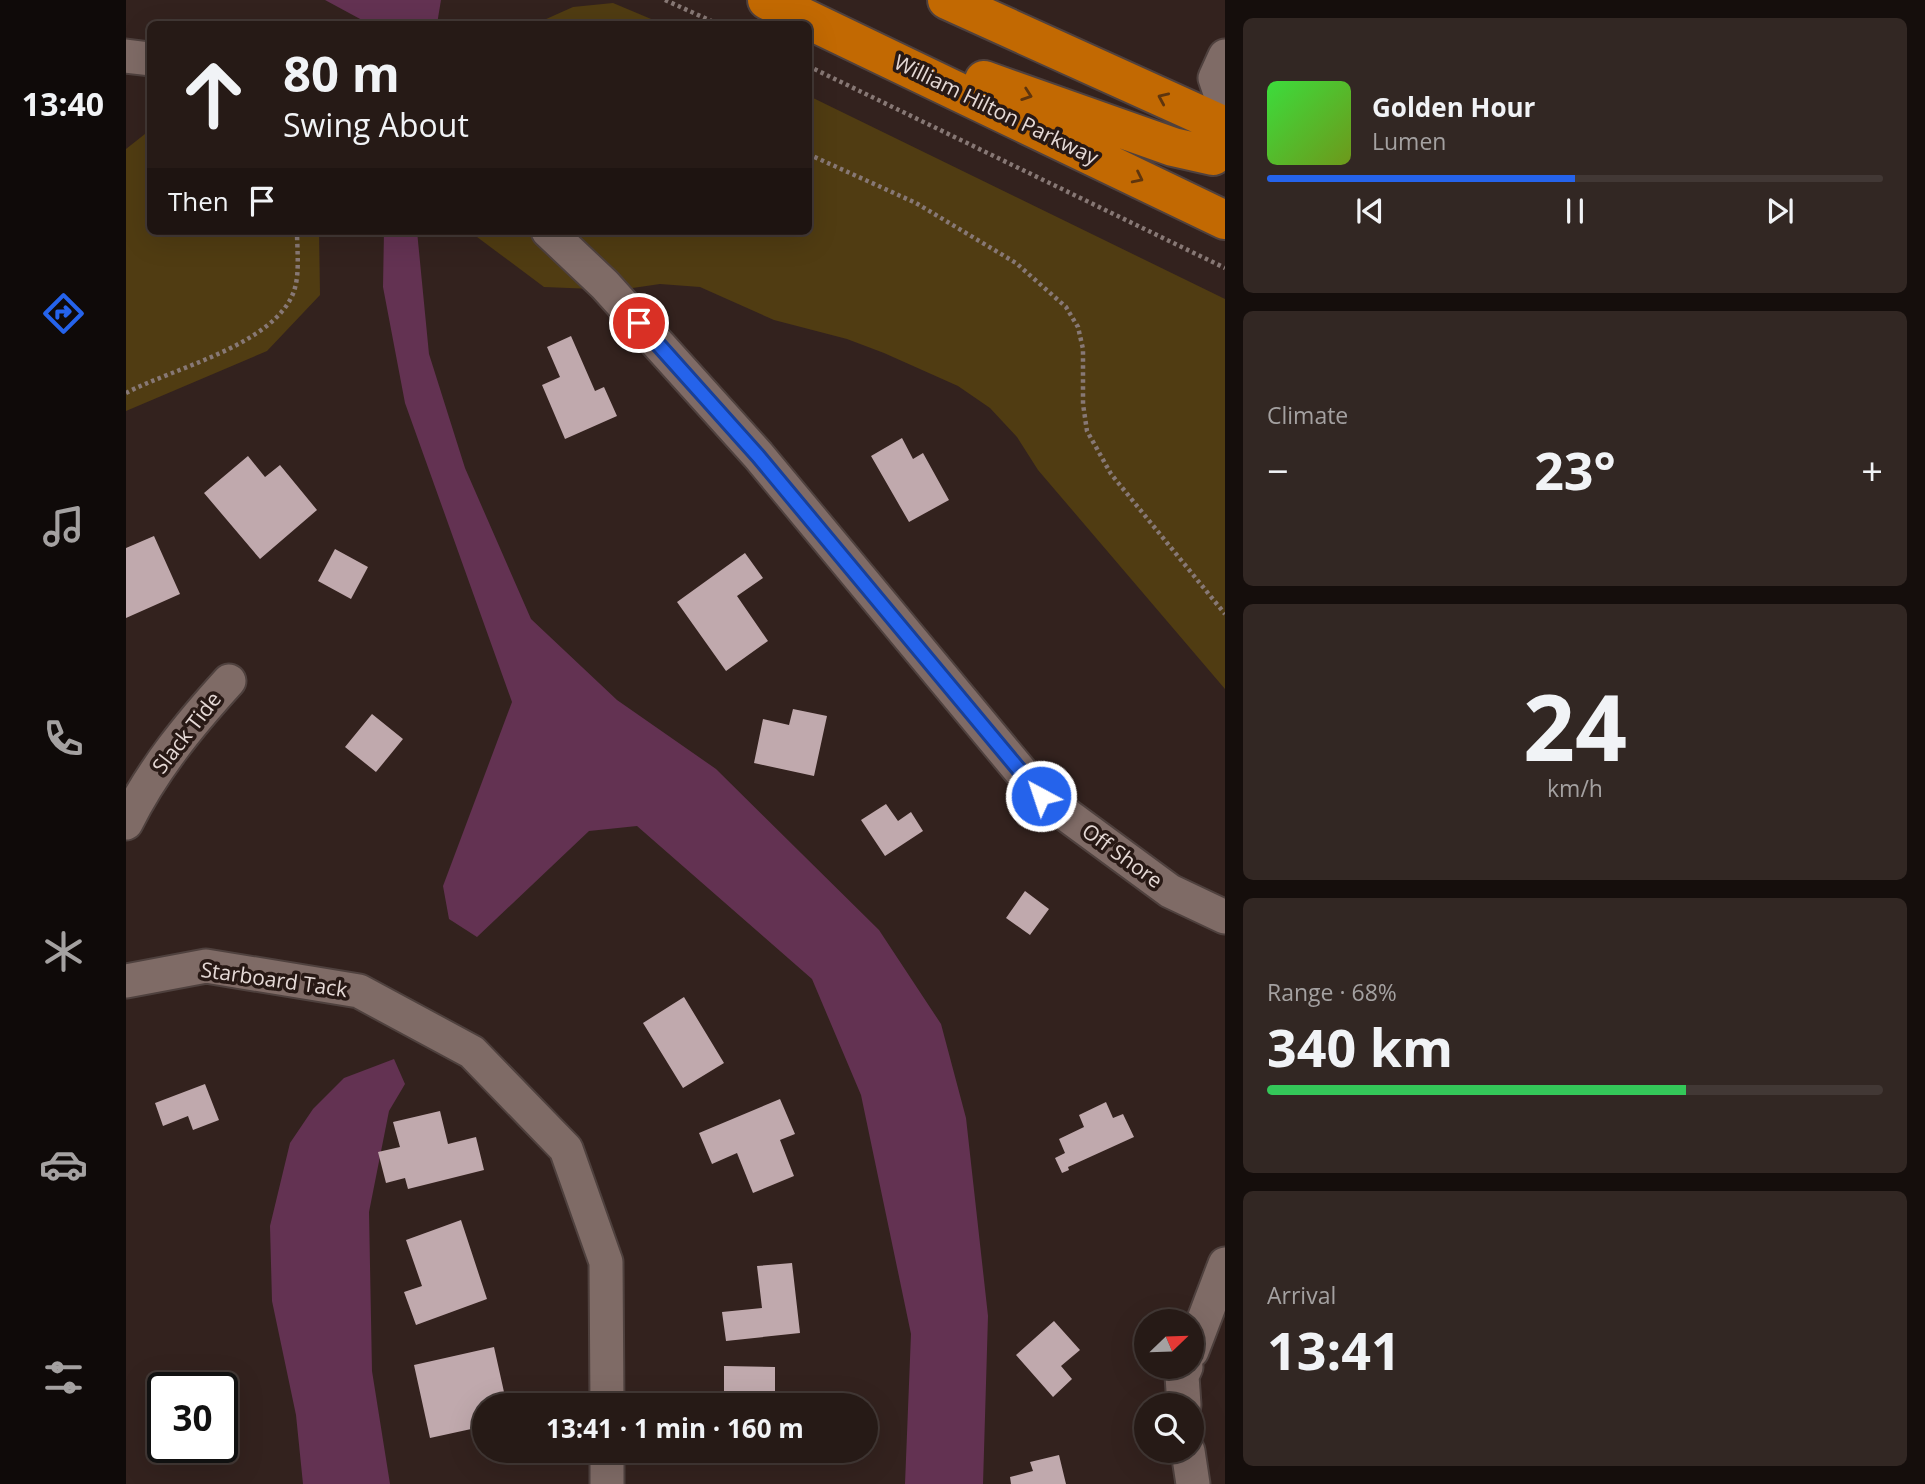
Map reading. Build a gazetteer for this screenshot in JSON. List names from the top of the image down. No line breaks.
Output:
{"streets":{"highway":["William Hilton Parkway"],"street":["Slack Tide","Off Shore","Starboard Tack"]},"north":"top right","page":{"tabs":"13:40","turn":["80 m","Swing About"],"song":["Golden Hour","Lumen"],"then":"Then","tile":["Climate",["24","km/h"],["Range · 68%","340 km"],["Arrival","13:41"]],"heat":["−","23°","+"],"limit":"30","trip":"13:41 · 1 min · 160 m"}}
